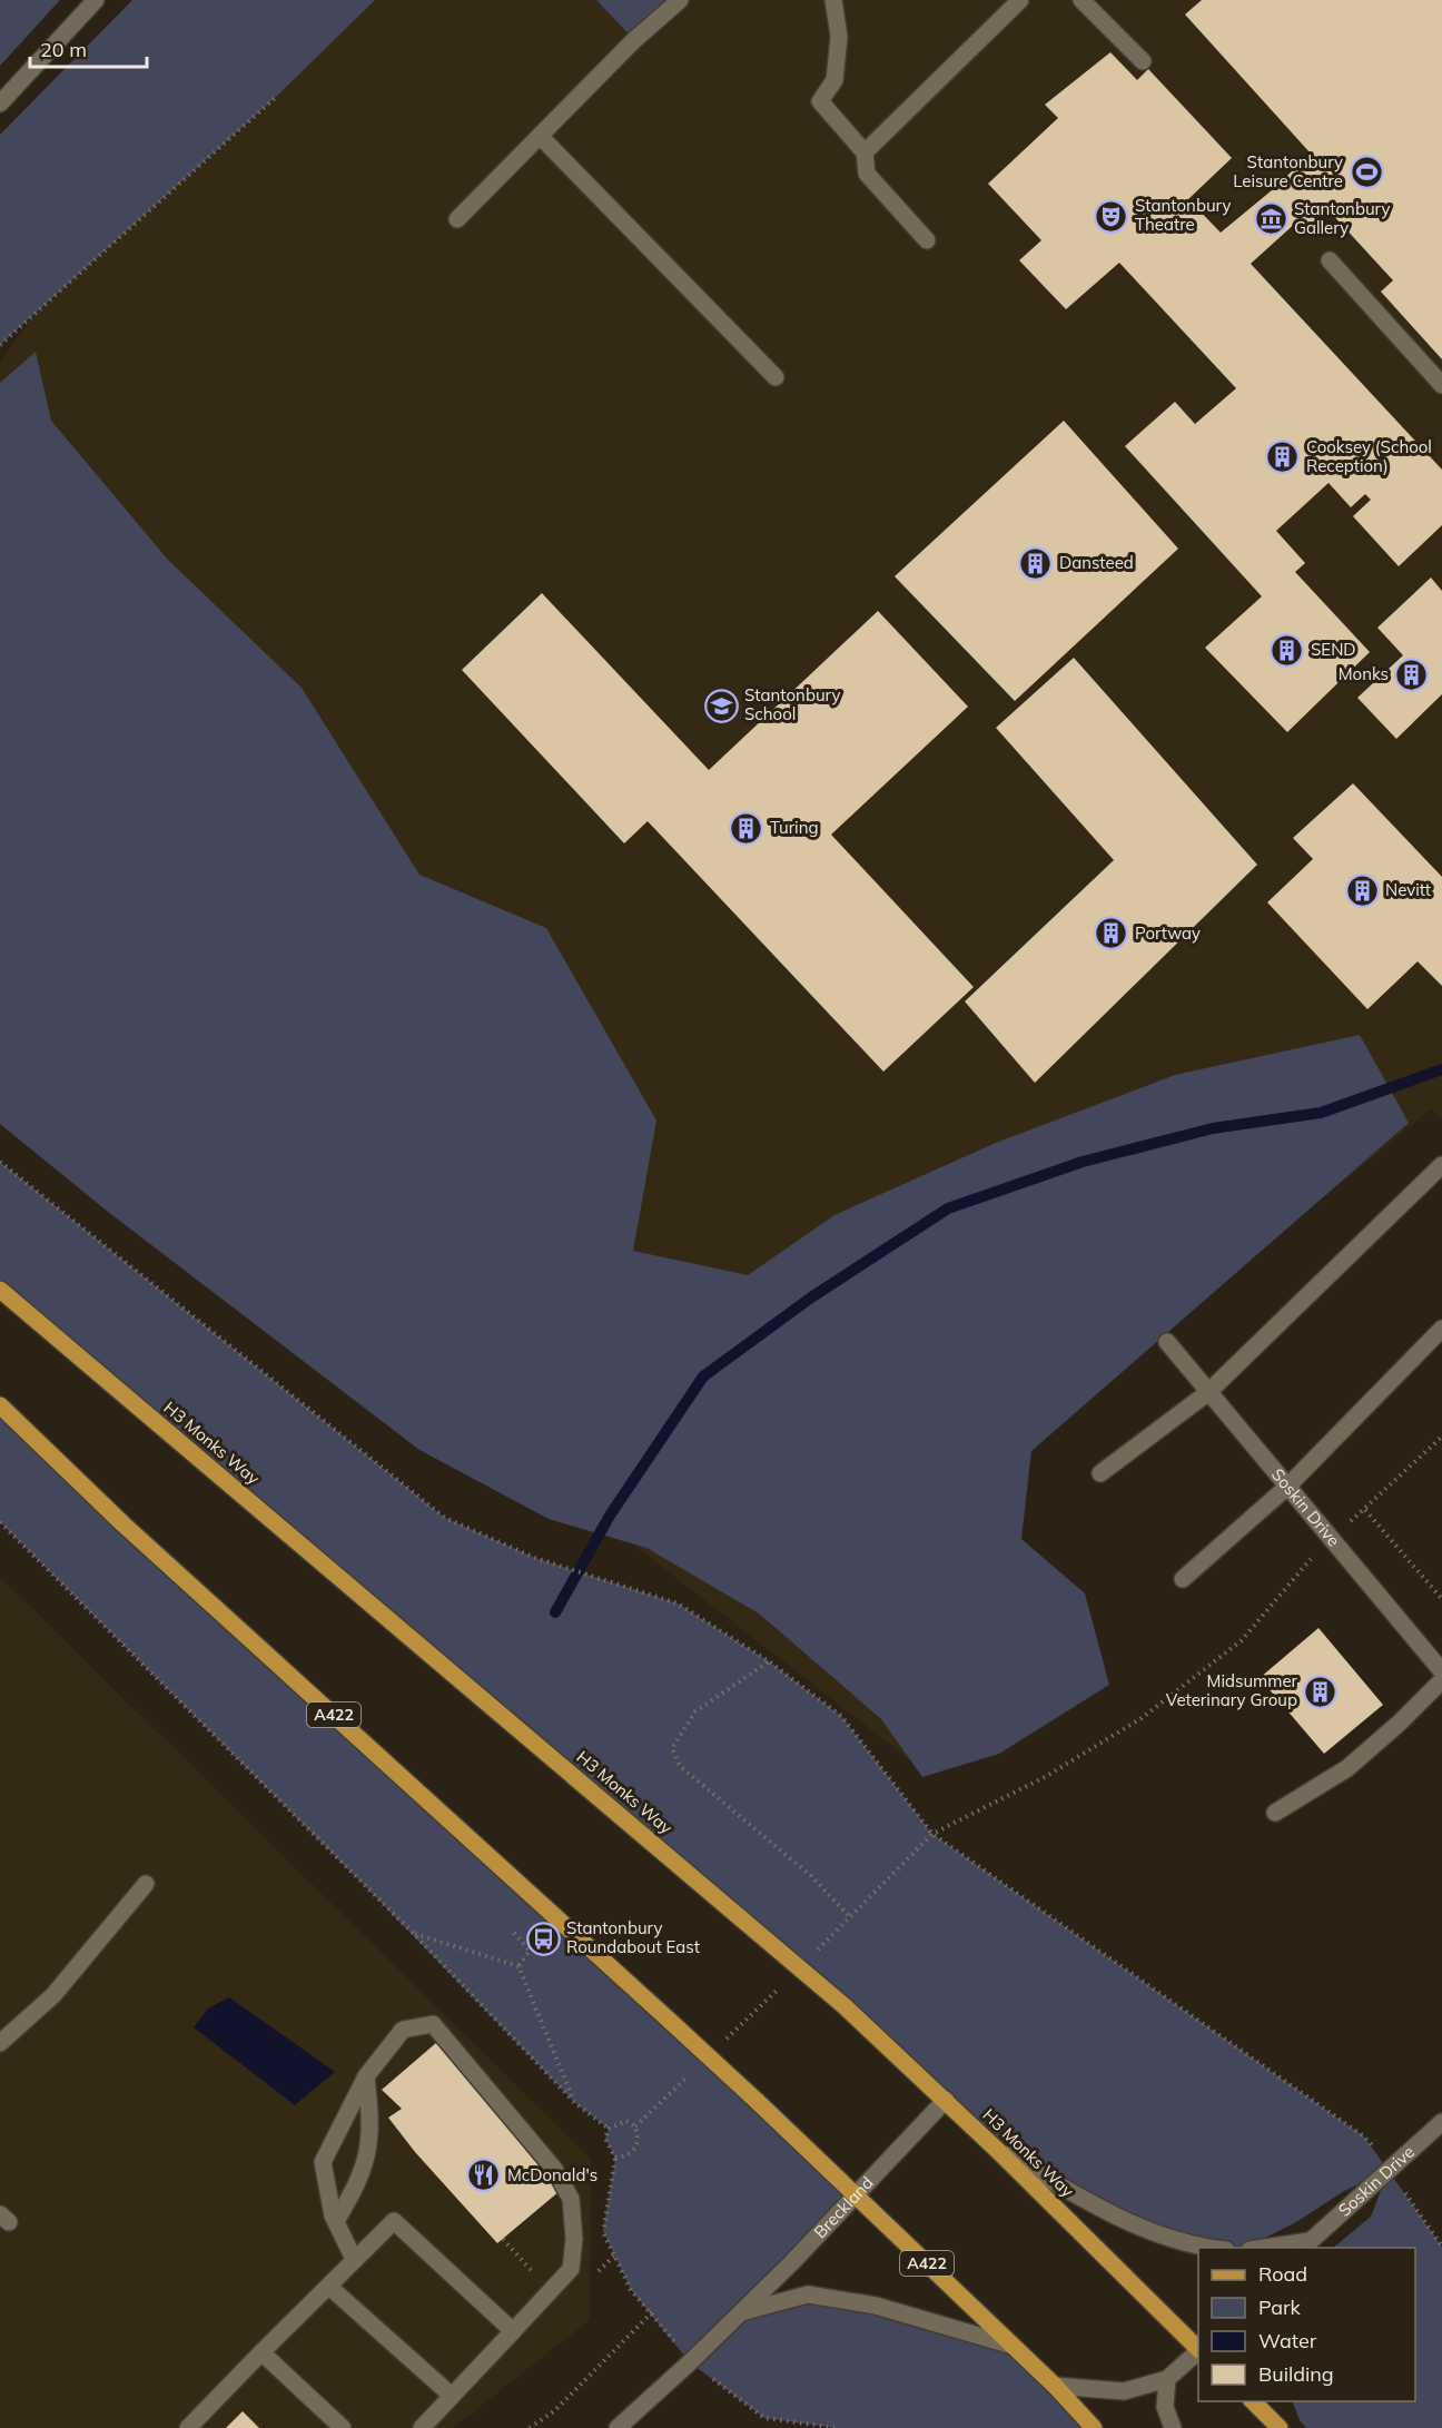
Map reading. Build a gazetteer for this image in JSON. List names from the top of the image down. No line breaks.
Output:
{"streets":{"main road":["H3 Monks Way","A422"],"street":["Soskin Drive","Breckland"]},"crossings":[["H3 Monks Way","Breckland"],["A422","Breckland"]],"places":{"sports":["Stantonbury Leisure Centre"],"theatre":["Stantonbury Theatre"],"museum":["Stantonbury Gallery"],"building":["Cooksey (School Reception)","Dansteed","SEND","Monks","Turing","Nevitt","Portway","Midsummer Veterinary Group"],"school or university":["Stantonbury School"],"bus stop":["Stantonbury Roundabout East"],"restaurant":["McDonald's"]},"legend":["Road","Park","Water","Building"],"scale_bar":"20 m"}
